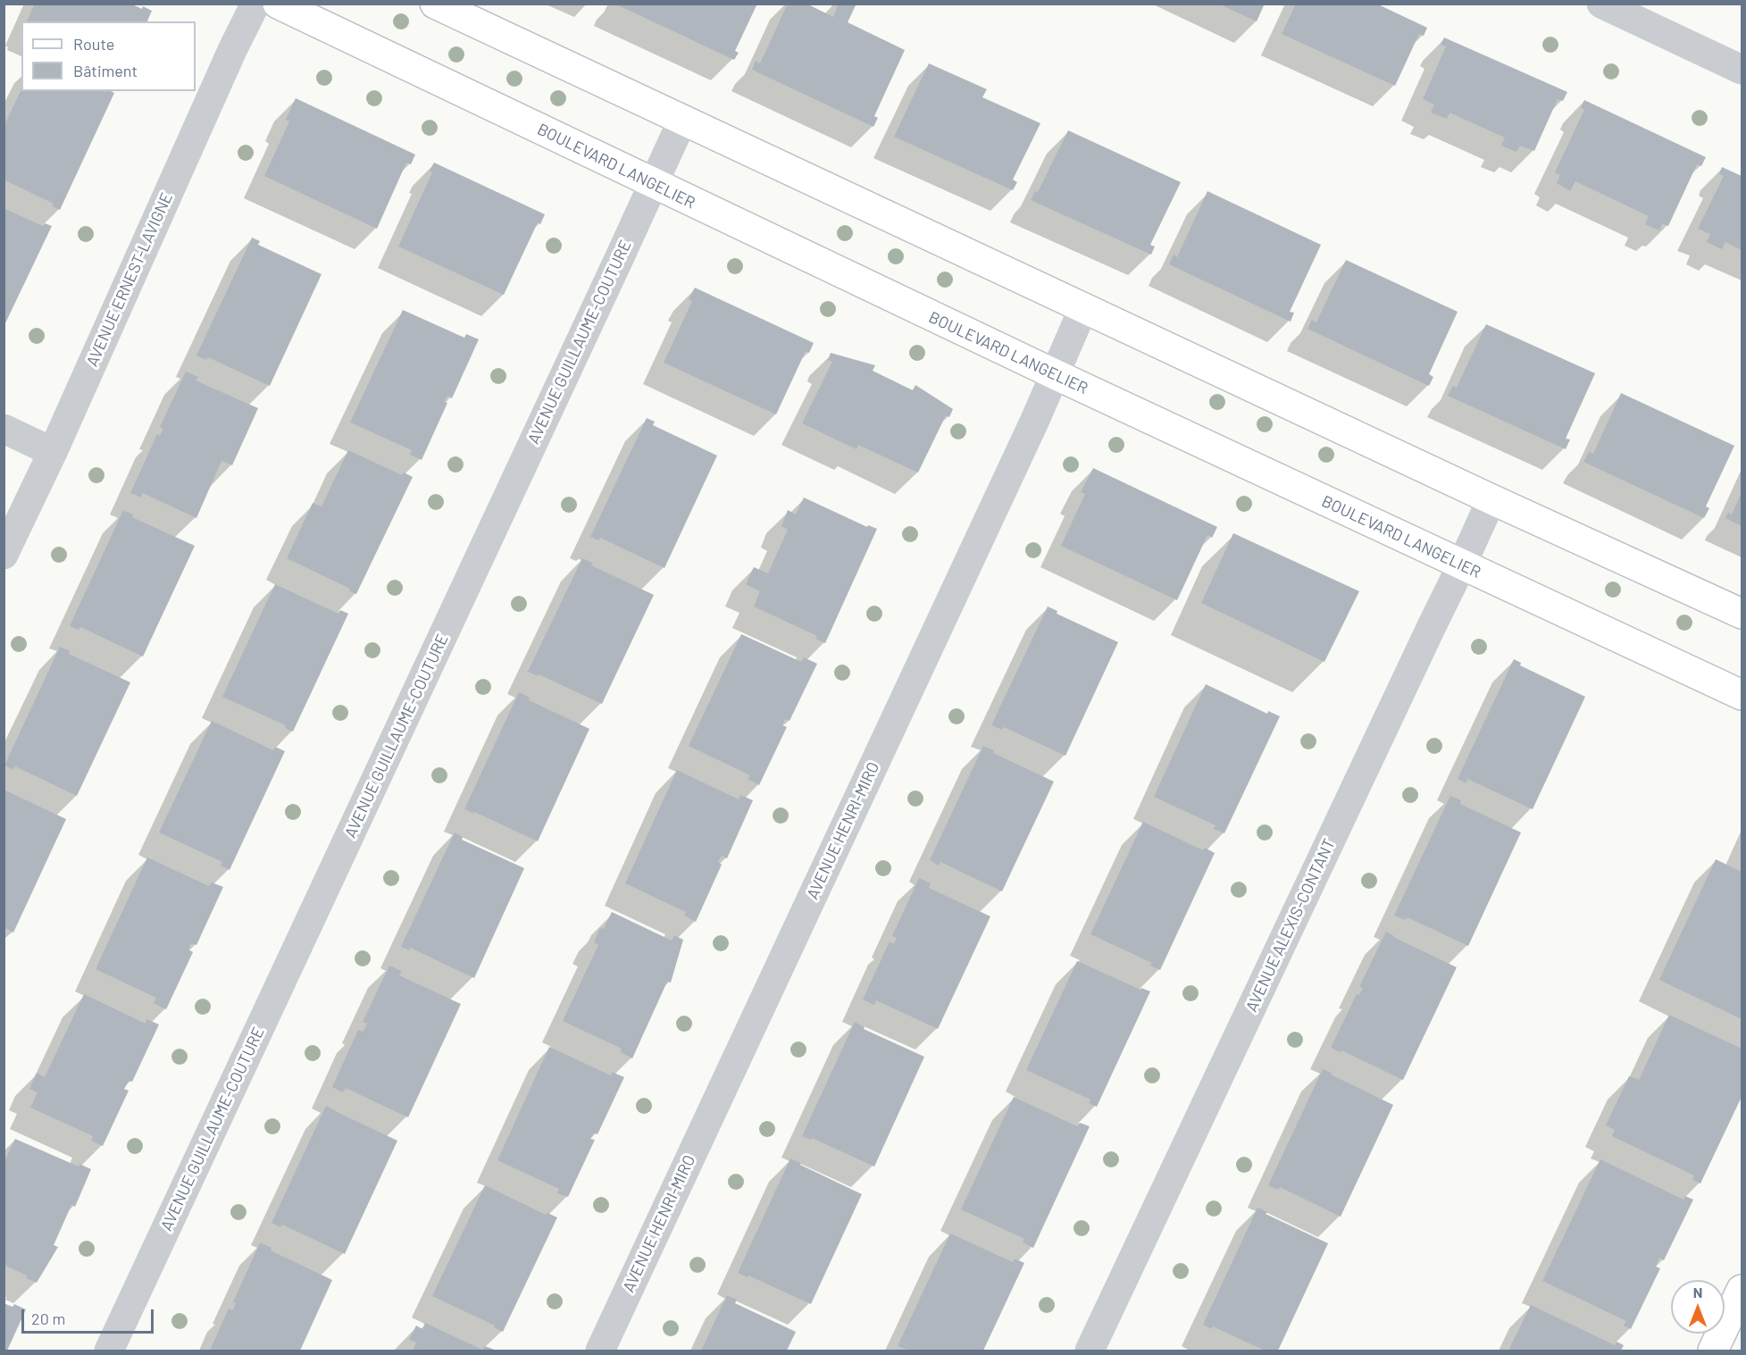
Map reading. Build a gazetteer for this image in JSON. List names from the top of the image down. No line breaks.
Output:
{"streets":{"main road":["BOULEVARD LANGELIER"],"street":["AVENUE ERNEST-LAVIGNE","AVENUE GUILLAUME-COUTURE","AVENUE HENRI-MIRO","AVENUE ALEXIS-CONTANT"]},"crossings":[["BOULEVARD LANGELIER","AVENUE GUILLAUME-COUTURE"],["BOULEVARD LANGELIER","AVENUE HENRI-MIRO"],["BOULEVARD LANGELIER","AVENUE ALEXIS-CONTANT"]],"legend":["Route","Bâtiment"],"scale_bar":"20 m","north":"top"}
